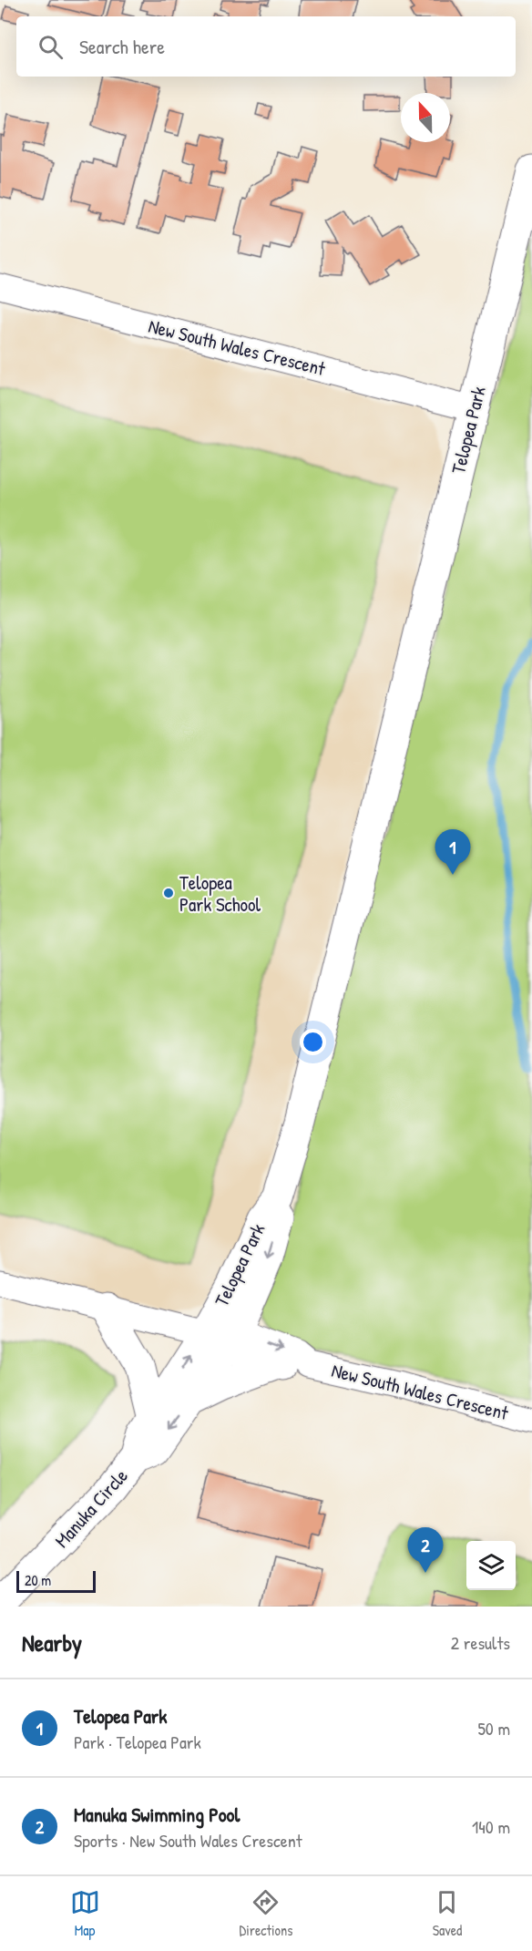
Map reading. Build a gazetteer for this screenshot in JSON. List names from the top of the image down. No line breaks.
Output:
{"streets":{"street":["New South Wales Crescent","Telopea Park","Manuka Circle"]},"crossings":[["New South Wales Crescent","Telopea Park"],["New South Wales Crescent","Manuka Circle"],["Telopea Park","Manuka Circle"]],"places":["Telopea Park School"],"scale_bar":"20 m","north":"top","page":{"search":"Search here","pins":["1","2"],"scale":"20 m","heading":["Nearby","2 results"],"list":[{"mark":"1","name":"Telopea Park","note":"Park · Telopea Park","value":"50 m"},{"mark":"2","name":"Manuka Swimming Pool","note":"Sports · New South Wales Crescent","value":"140 m"}],"nav":["Map","Directions","Saved"]}}
